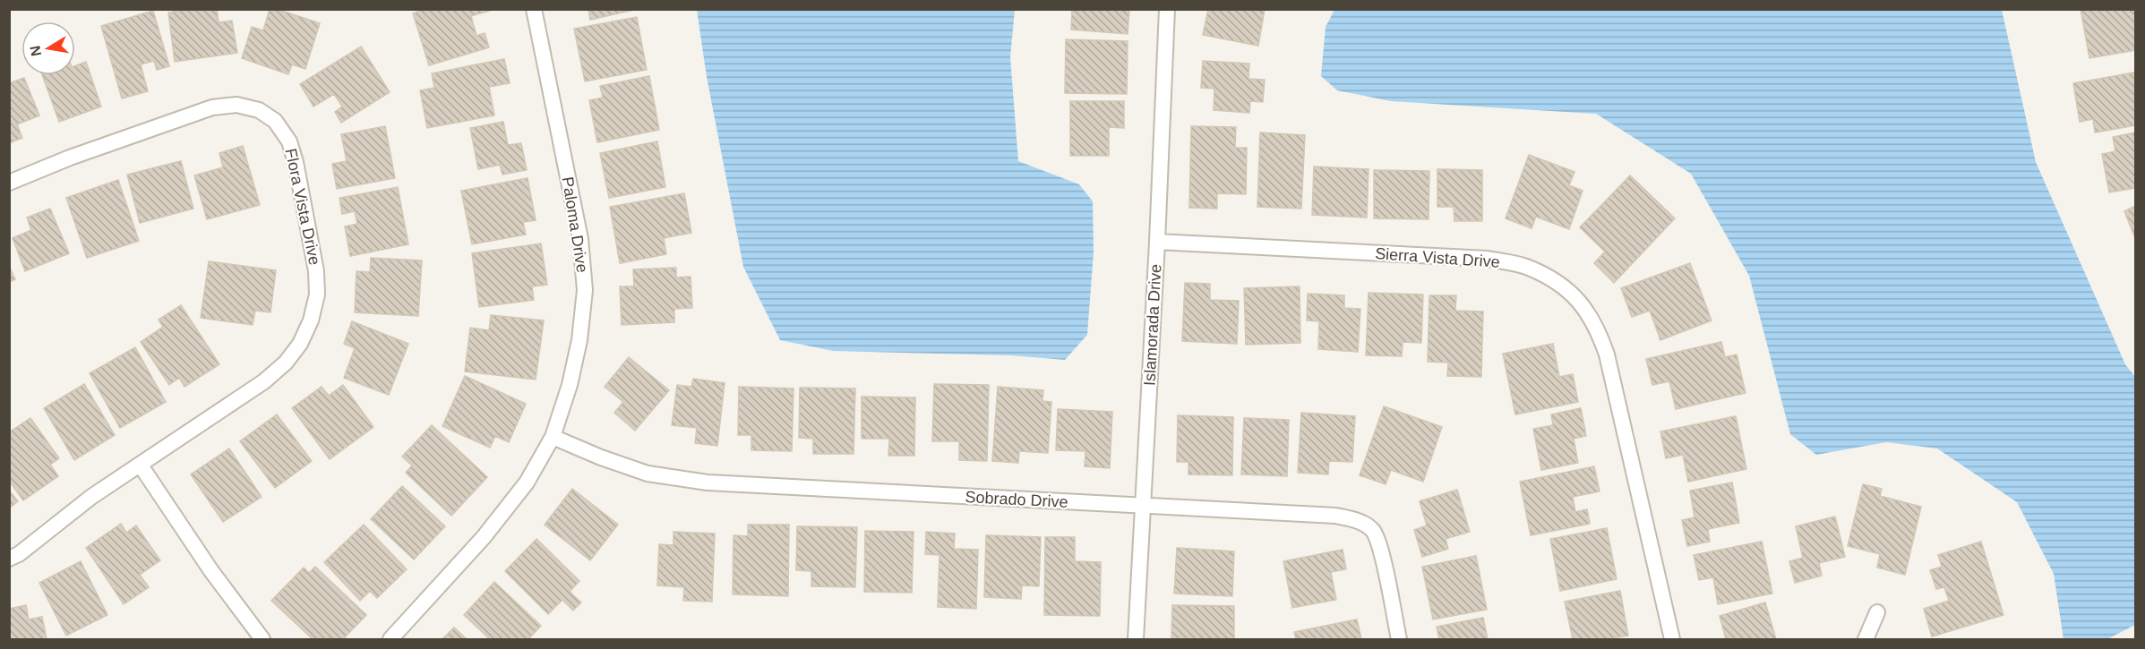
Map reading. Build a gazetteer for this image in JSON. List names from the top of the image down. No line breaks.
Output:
{"streets":{"street":["Flora Vista Drive","Paloma Drive","Sierra Vista Drive","Islamorada Drive","Sobrado Drive"]},"crossings":[["Paloma Drive","Sobrado Drive"],["Sierra Vista Drive","Islamorada Drive"],["Islamorada Drive","Sobrado Drive"]],"north":"left"}
